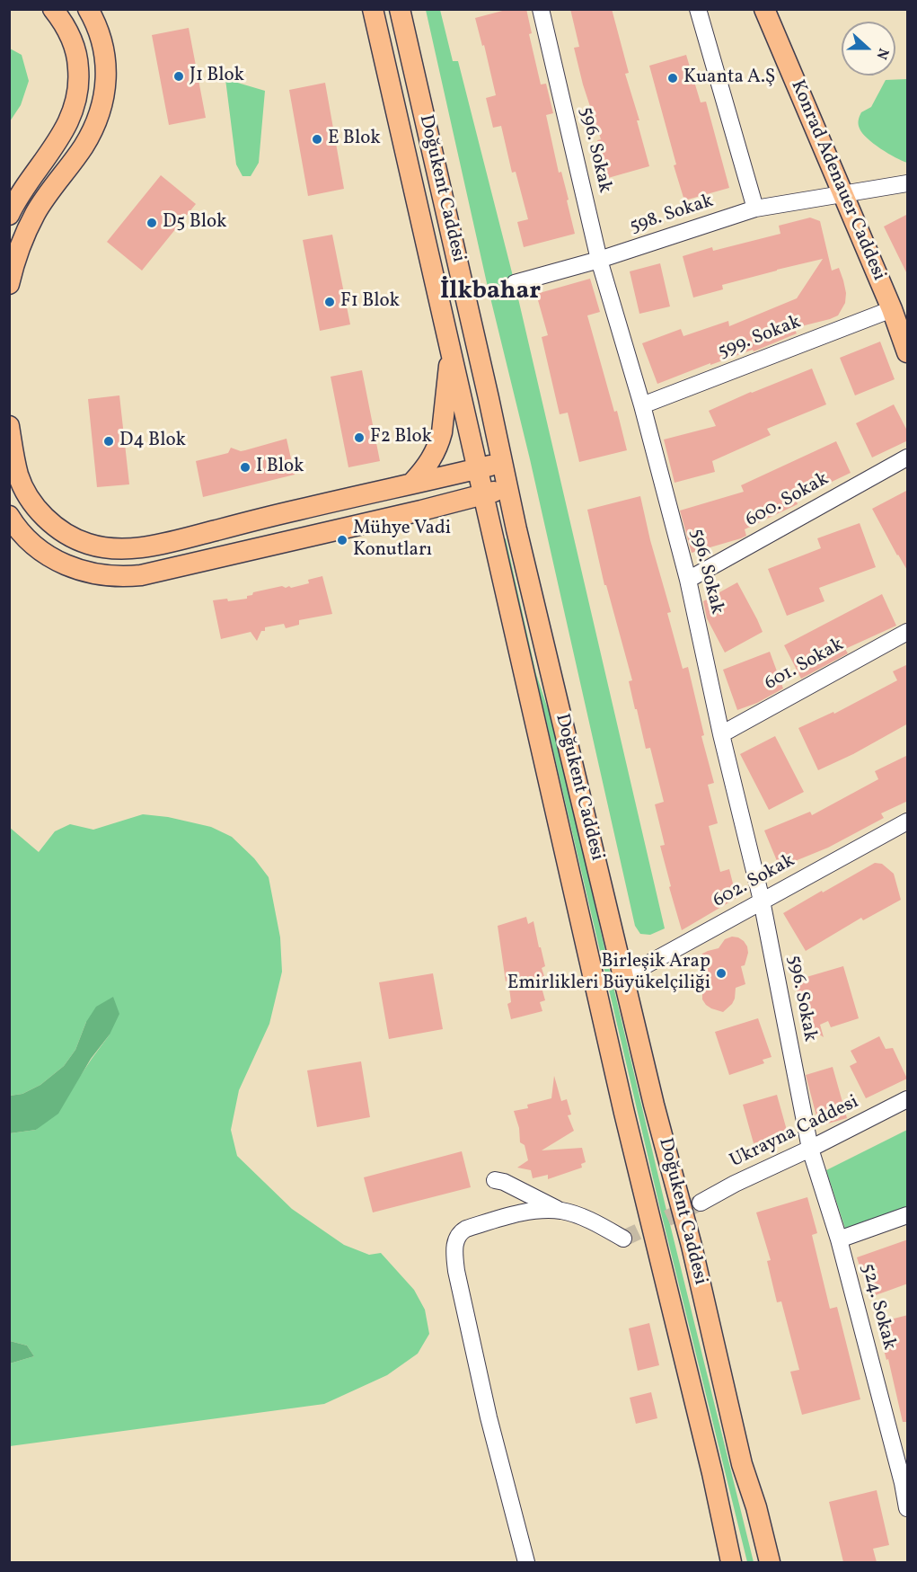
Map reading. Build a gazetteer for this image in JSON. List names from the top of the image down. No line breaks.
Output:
{"streets":{"main road":["Konrad Adenauer Caddesi","Doğukent Caddesi"],"street":["596. Sokak","598. Sokak","599. Sokak","600. Sokak","601. Sokak","602. Sokak","Ukrayna Caddesi","524. Sokak"]},"crossings":[["596. Sokak","598. Sokak"],["596. Sokak","599. Sokak"],["596. Sokak","600. Sokak"],["596. Sokak","601. Sokak"],["596. Sokak","602. Sokak"],["596. Sokak","Ukrayna Caddesi"],["596. Sokak","524. Sokak"],["Konrad Adenauer Caddesi","598. Sokak"],["Konrad Adenauer Caddesi","599. Sokak"],["Doğukent Caddesi","602. Sokak"],["Ukrayna Caddesi","524. Sokak"]],"districts":["İlkbahar"],"places":["J1 Blok","Kuanta A.Ş","E Blok","D5 Blok","F1 Blok","F2 Blok","D4 Blok","I Blok","Mühye Vadi Konutları","Birleşik Arap Emirlikleri Büyükelçiliği"],"north":"right"}
